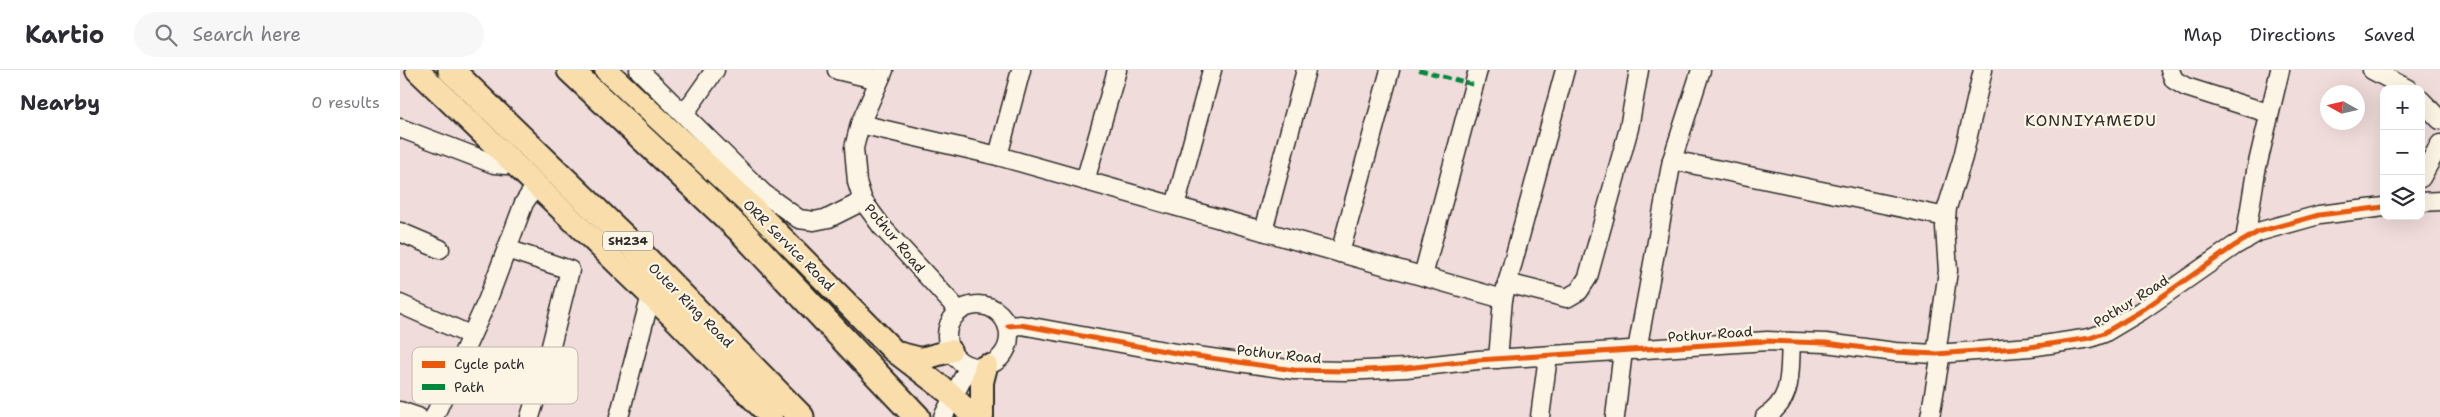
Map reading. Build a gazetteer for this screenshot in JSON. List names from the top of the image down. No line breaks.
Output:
{"streets":{"highway":["SH234","Outer Ring Road"],"main road":["ORR Service Road"],"street":["Pothur Road"]},"districts":["KONNIYAMEDU"],"legend":["Cycle path","Path"],"north":"left","page":{"header":"Kartio","search":"Search here","nav":["Map","Directions","Saved"],"heading":["Nearby","0 results"],"map_buttons":["+","−"]}}
